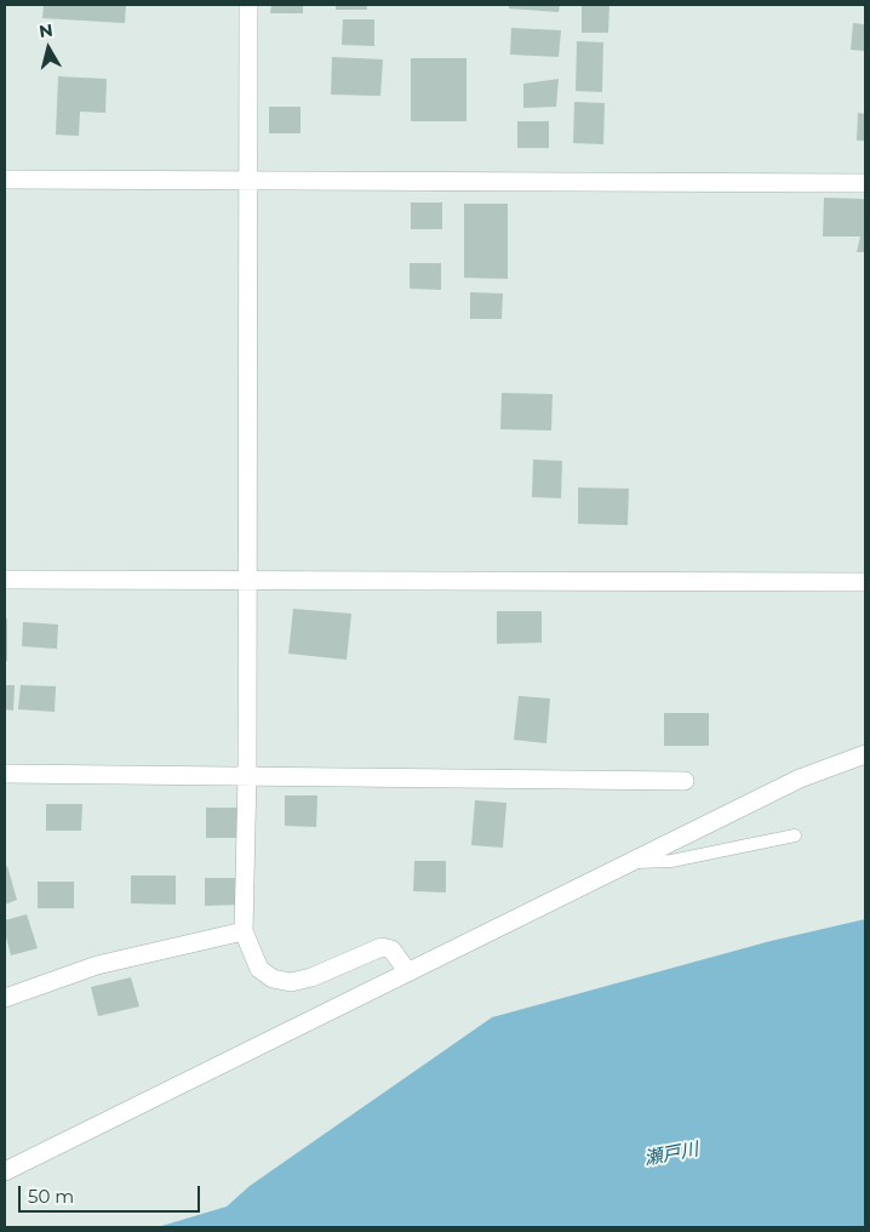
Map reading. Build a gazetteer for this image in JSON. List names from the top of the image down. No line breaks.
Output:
{"water":["瀬戸川"],"scale_bar":"50 m","north":"top"}
